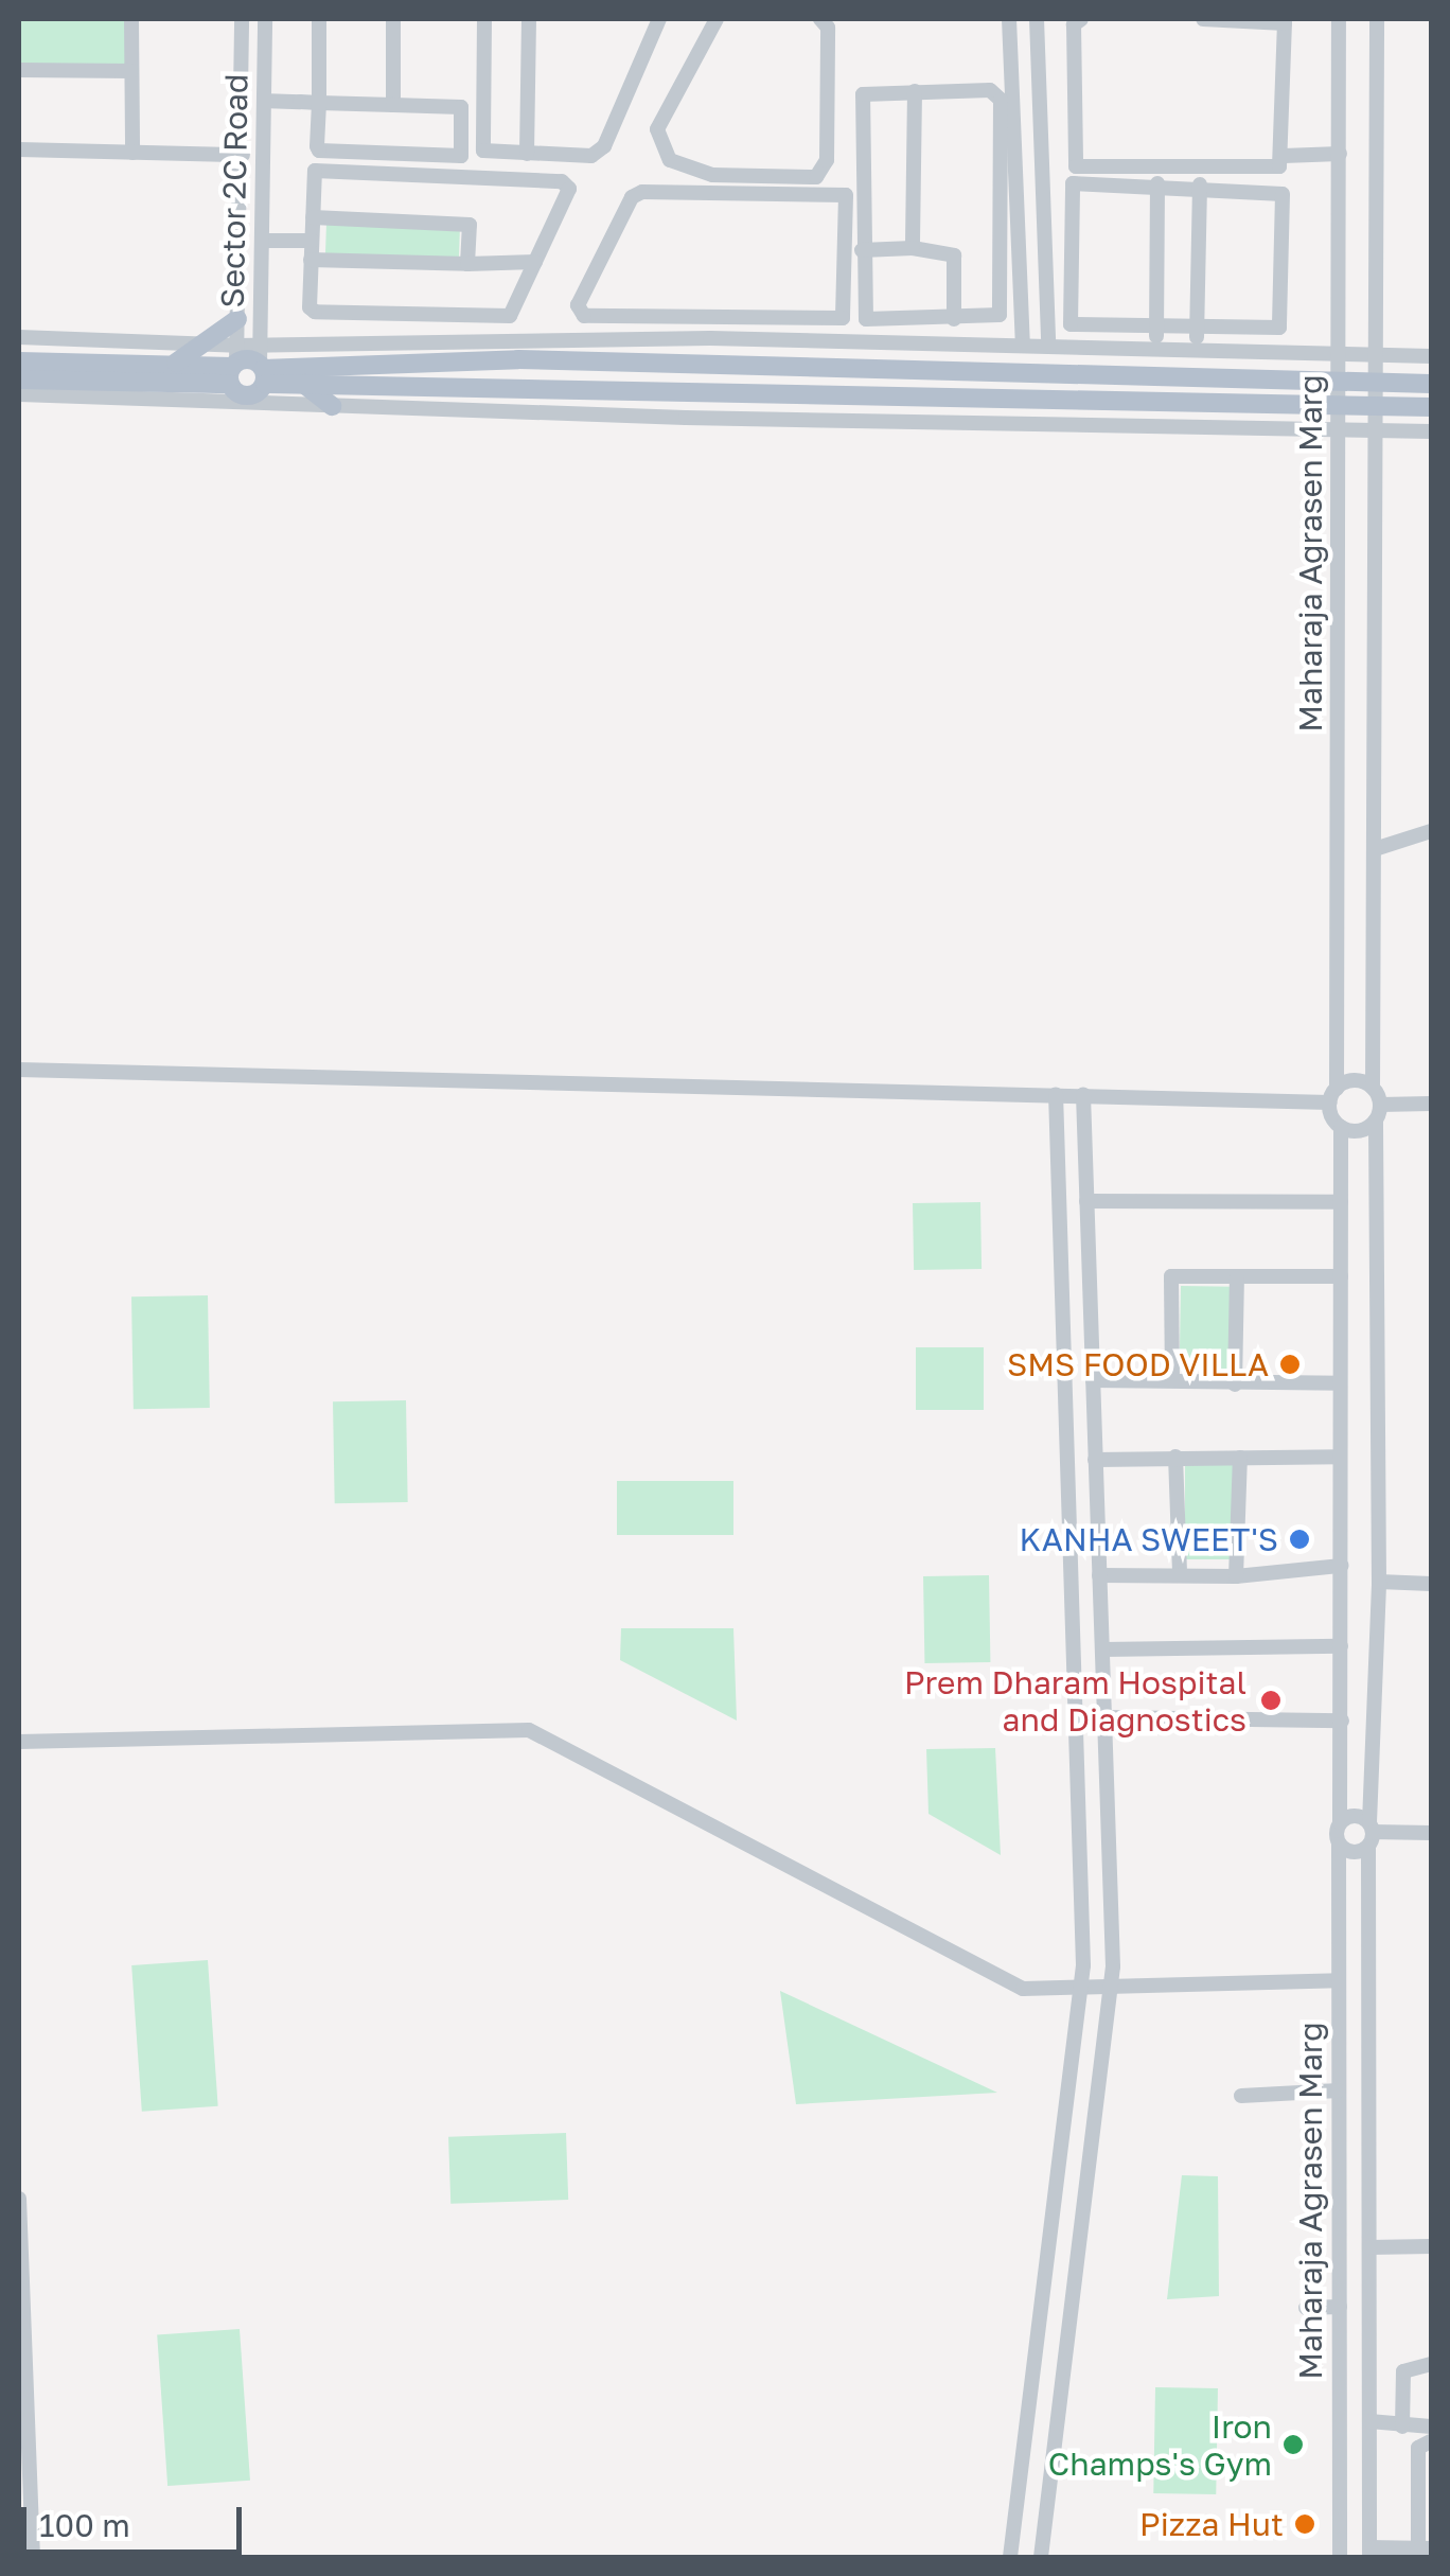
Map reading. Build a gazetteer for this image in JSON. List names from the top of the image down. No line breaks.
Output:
{"streets":{"street":["Sector 2C Road","Maharaja Agrasen Marg"]},"places":["SMS FOOD VILLA","KANHA SWEET'S","Prem Dharam Hospital and Diagnostics","Iron Champs's Gym","Pizza Hut"],"scale_bar":"100 m"}
